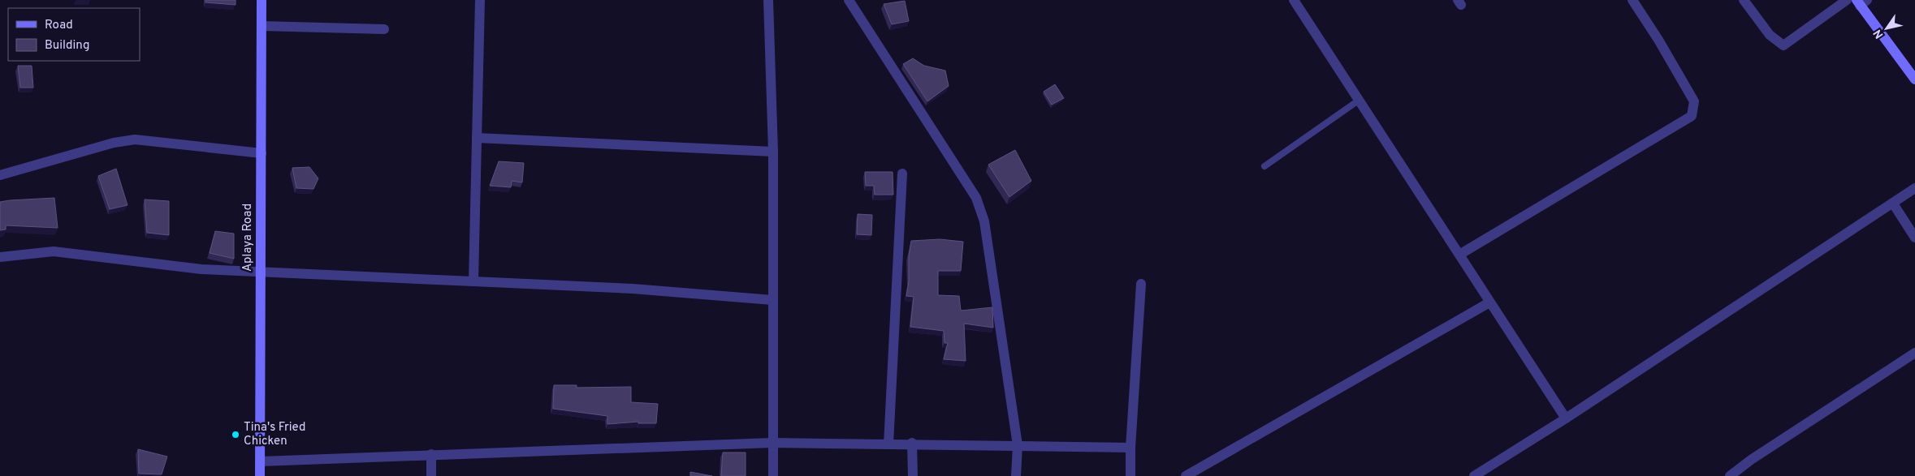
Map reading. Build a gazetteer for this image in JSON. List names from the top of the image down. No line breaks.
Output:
{"streets":{"street":["Aplaya Road"]},"places":["Tina's Fried Chicken"],"legend":["Road","Building"],"north":"bottom left"}
